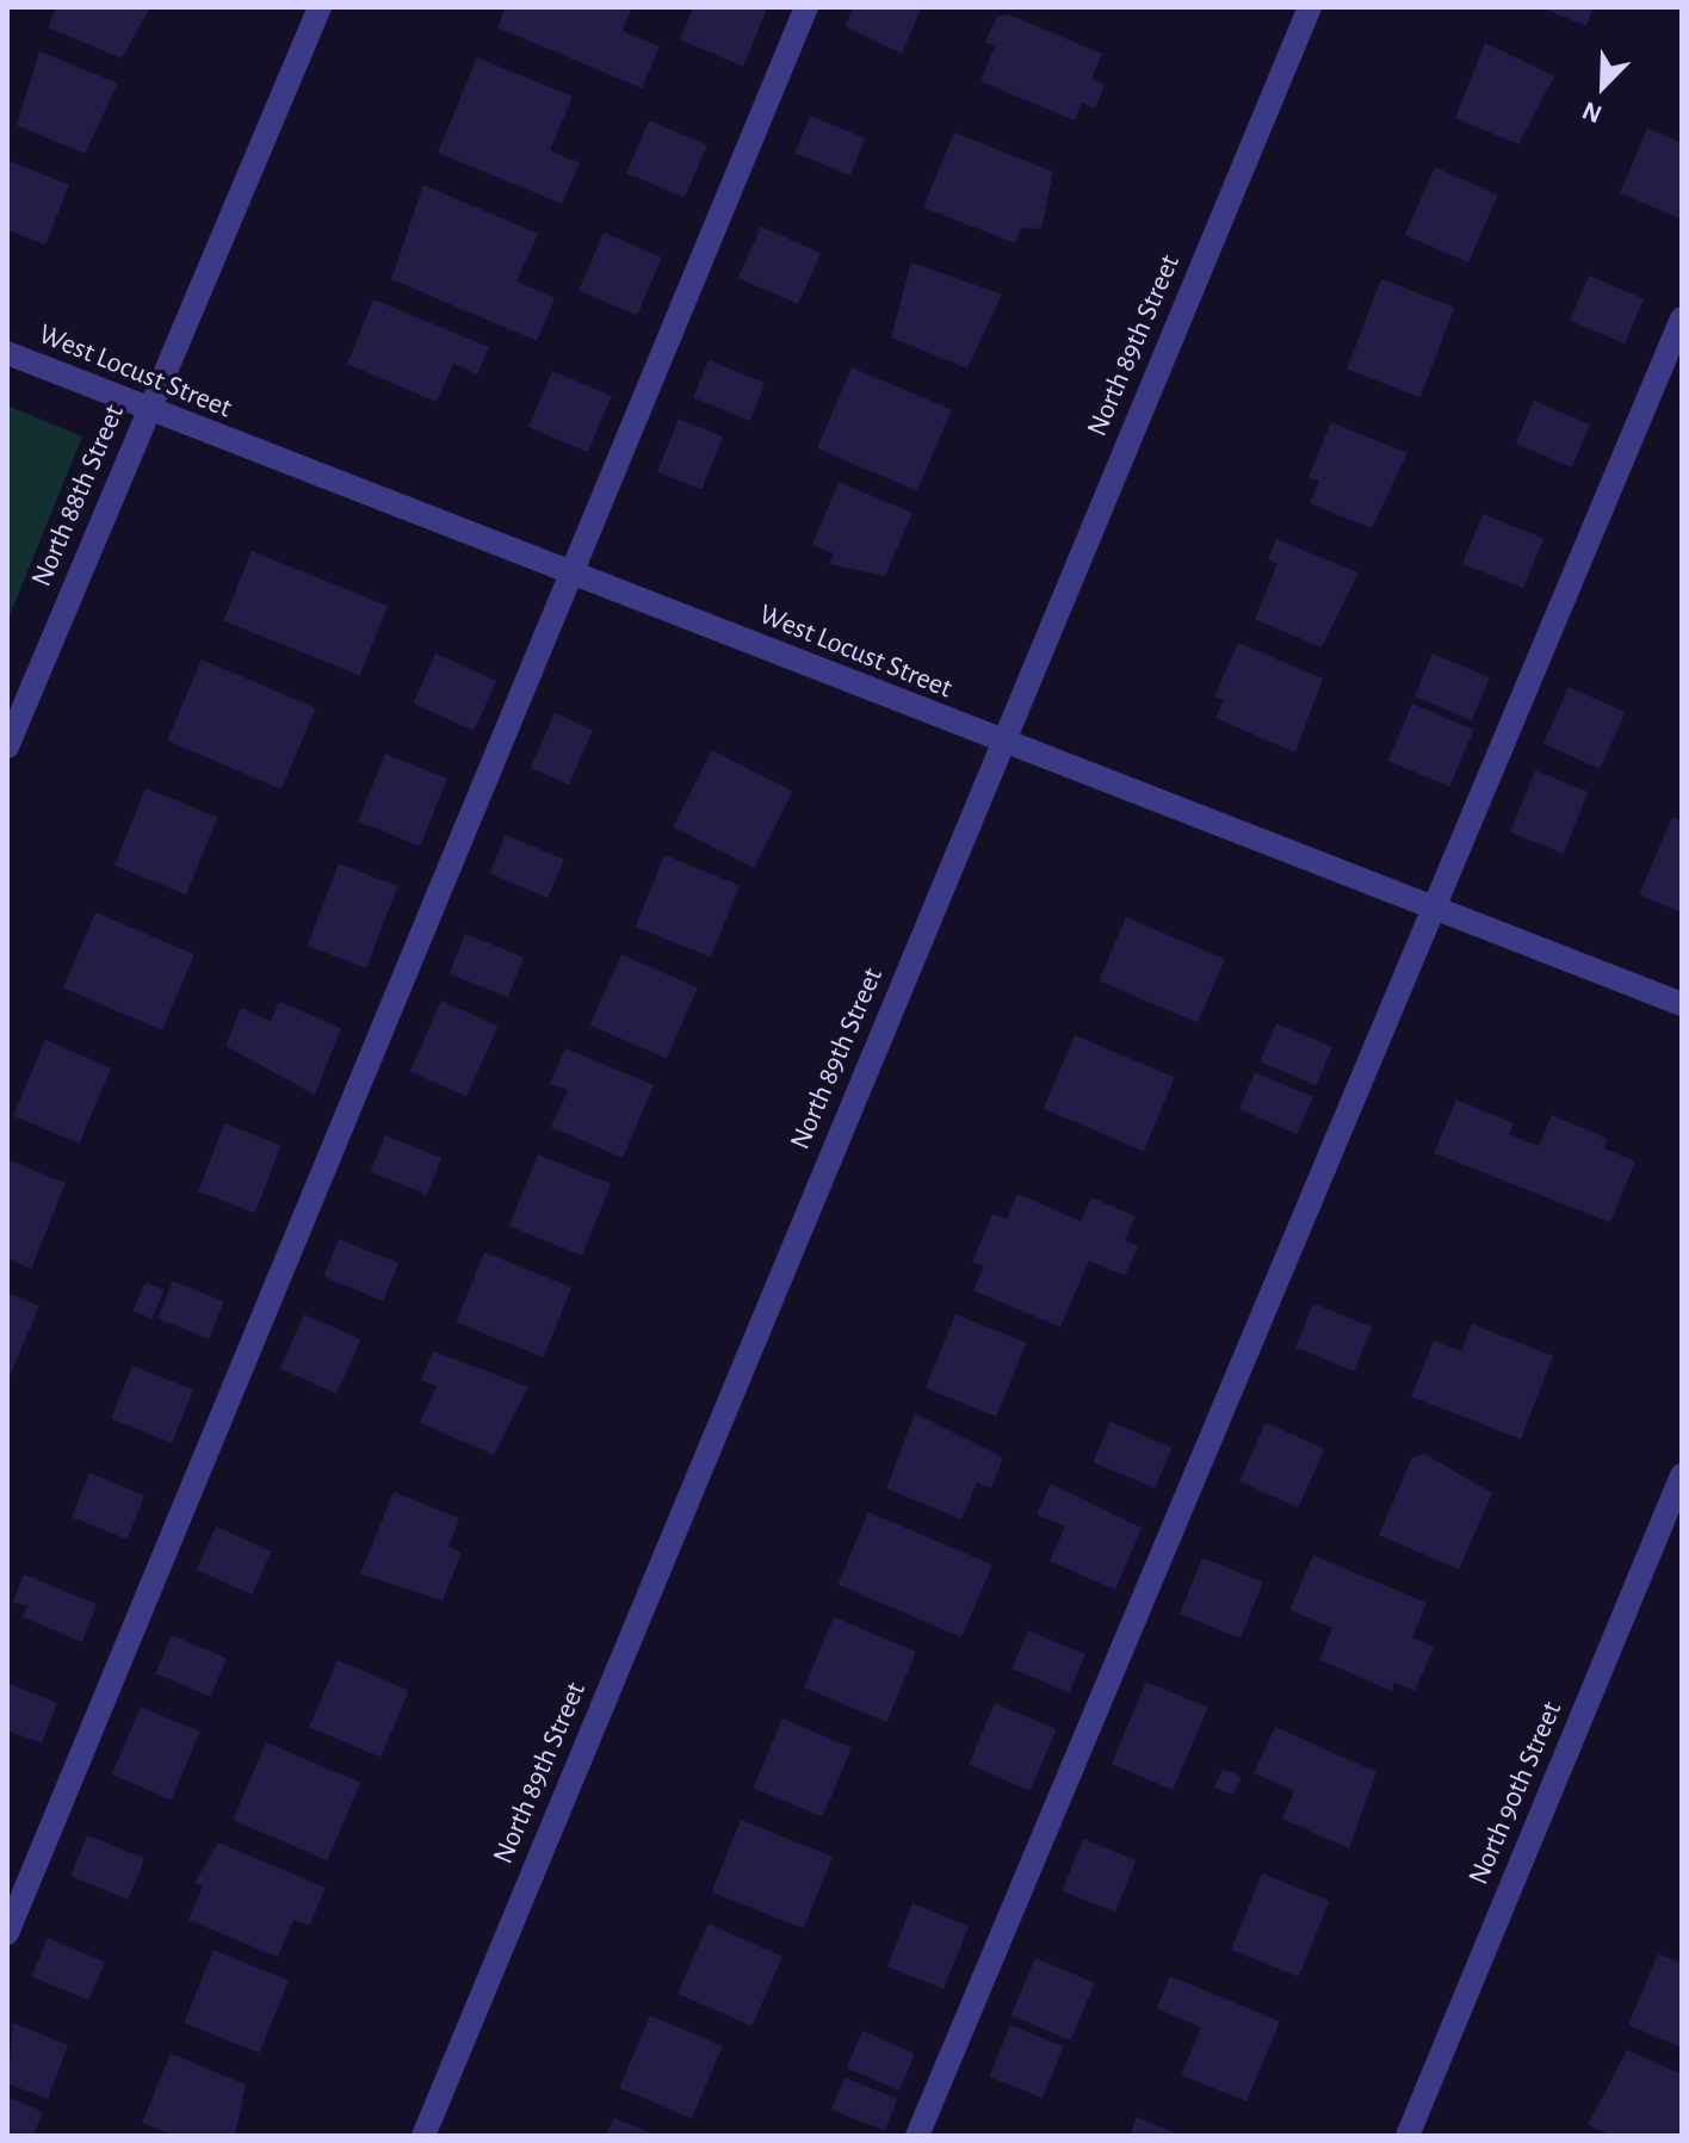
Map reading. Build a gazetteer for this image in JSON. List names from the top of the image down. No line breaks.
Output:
{"streets":{"street":["North 89th Street","West Locust Street","North 88th Street","North 90th Street"]},"crossings":[["North 89th Street","West Locust Street"],["West Locust Street","North 88th Street"]],"north":"bottom left"}
